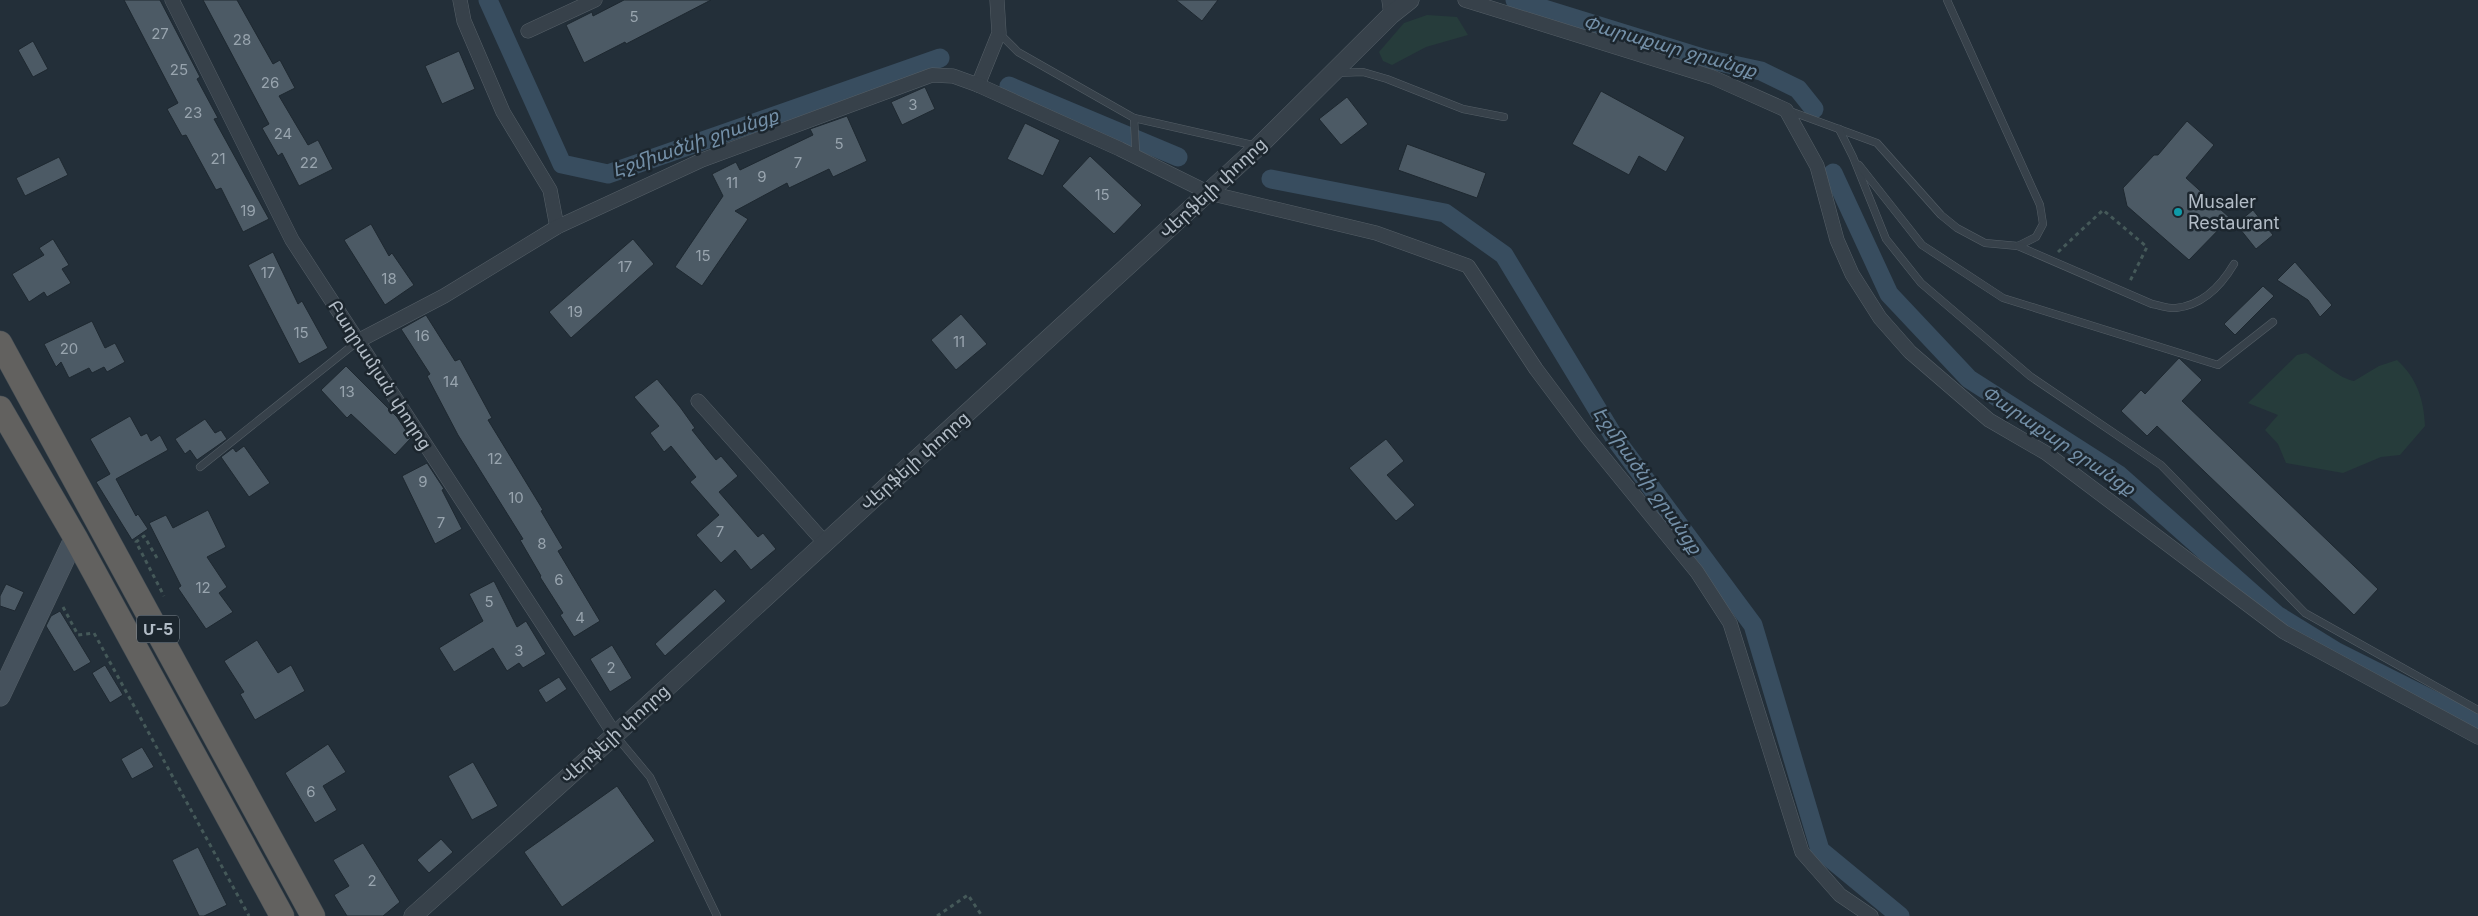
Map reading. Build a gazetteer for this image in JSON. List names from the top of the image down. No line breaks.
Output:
{"streets":{"highway":["Մ-5"],"street":["Վերֆելի փողոց","Բաղրամյան փողոց"]},"crossings":[["Վերֆելի փողոց","Բաղրամյան փողոց"]],"water":["Փարաքար ջրանցք","Էջմիածնի ջրանցք"],"places":["Musaler Restaurant"],"house_numbers":["5","27","28","25","26","3","23","24","5","21","22","7","9","11","15","19","15","17","17","18","19","15","16","11","20","14","13","12","9","10","7","7","8","6","12","5","4","3","2","6","2"]}
